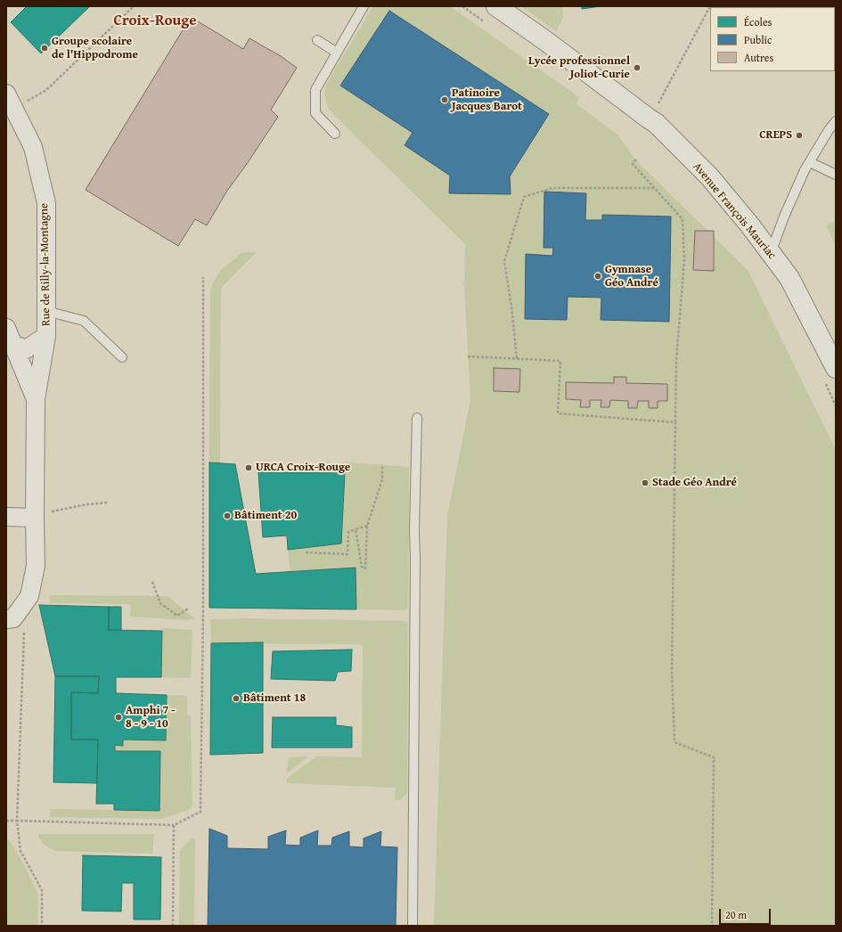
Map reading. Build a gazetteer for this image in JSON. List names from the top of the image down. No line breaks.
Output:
{"streets":{"street":["Avenue François Mauriac","Rue de Rilly-la-Montagne"]},"districts":["Croix-Rouge"],"places":["Groupe scolaire de l'Hippodrome","Lycée professionnel Joliot-Curie","Patinoire Jacques Barot","CREPS","Gymnase Géo André","URCA Croix-Rouge","Stade Géo André","Bâtiment 20","Bâtiment 18","Amphi 7 - 8 - 9 - 10"],"legend":["Écoles","Public","Autres"],"scale_bar":"20 m"}
